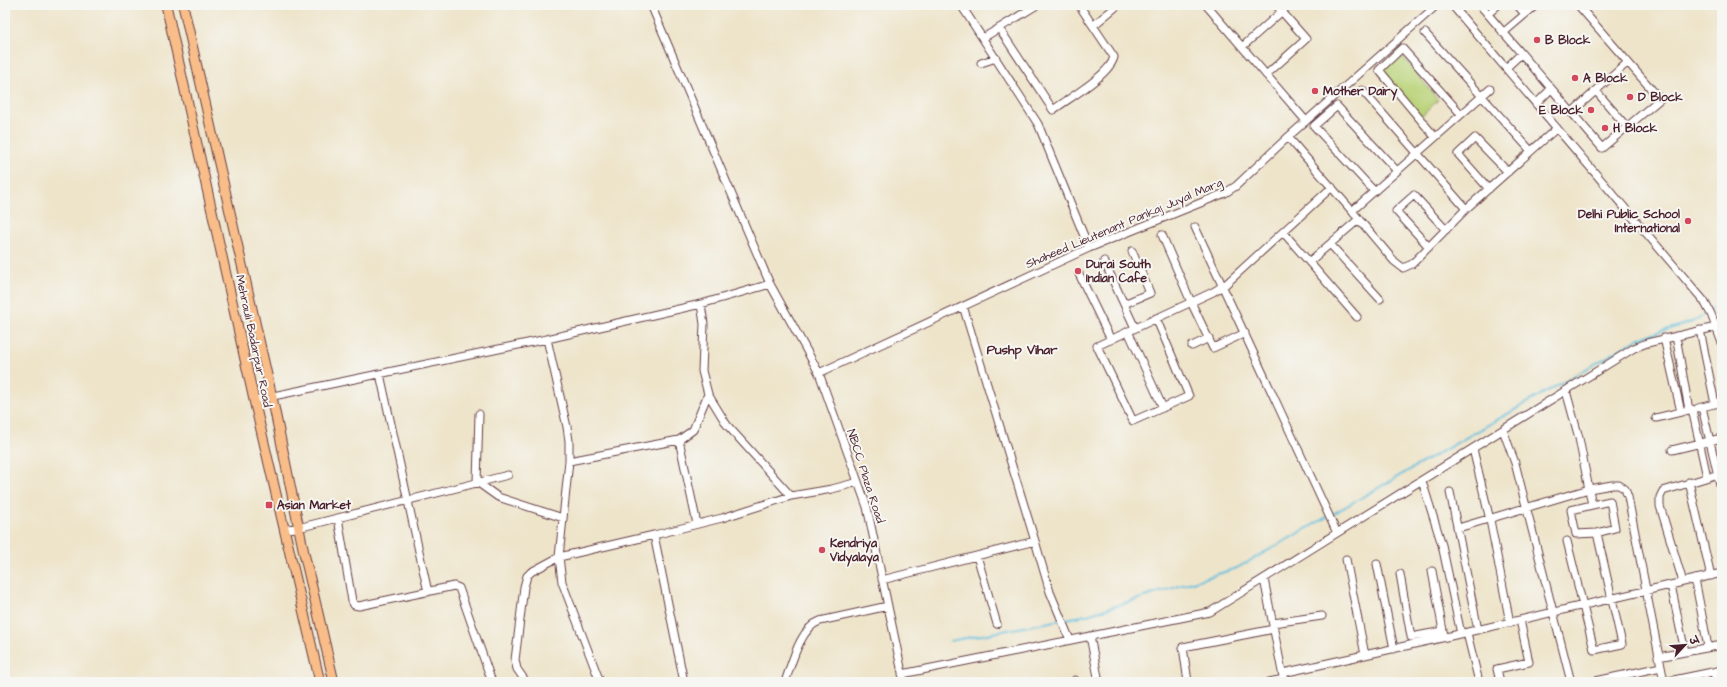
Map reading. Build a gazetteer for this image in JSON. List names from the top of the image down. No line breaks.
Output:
{"streets":{"main road":["Mehrauli Badarpur Road"],"street":["Shaheed Lieutenant Pankaj Juyal Marg","NBCC Plaza Road"]},"crossings":[["Shaheed Lieutenant Pankaj Juyal Marg","NBCC Plaza Road"]],"districts":["Pushp Vihar"],"places":{"other":["B Block","A Block","Mother Dairy","D Block","E Block","H Block","Delhi Public School International","Durai South Indian Cafe","Kendriya Vidyalaya"],"transit":["Asian Market"]},"north":"top right"}
